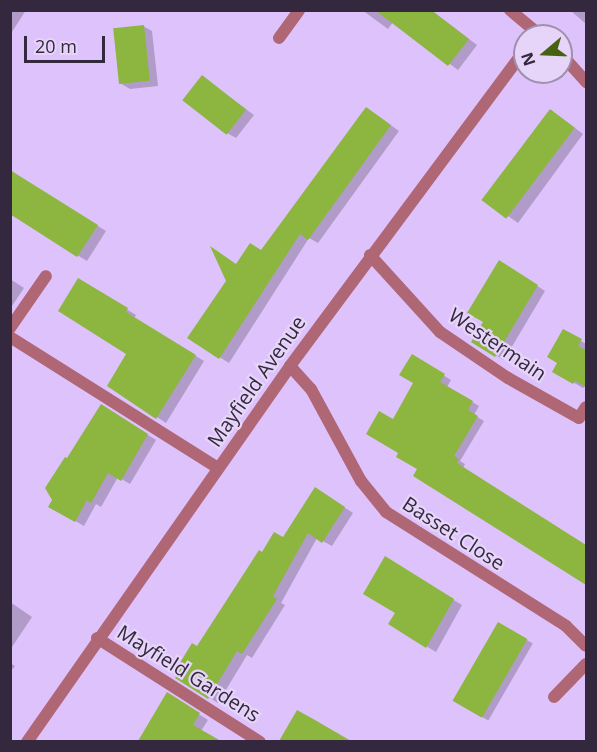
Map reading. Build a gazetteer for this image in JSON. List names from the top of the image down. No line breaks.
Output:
{"streets":{"street":["Westermain","Mayfield Avenue","Basset Close","Mayfield Gardens"]},"crossings":[["Westermain","Mayfield Avenue"],["Mayfield Avenue","Basset Close"],["Mayfield Avenue","Mayfield Gardens"]],"scale_bar":"20 m","north":"left"}
